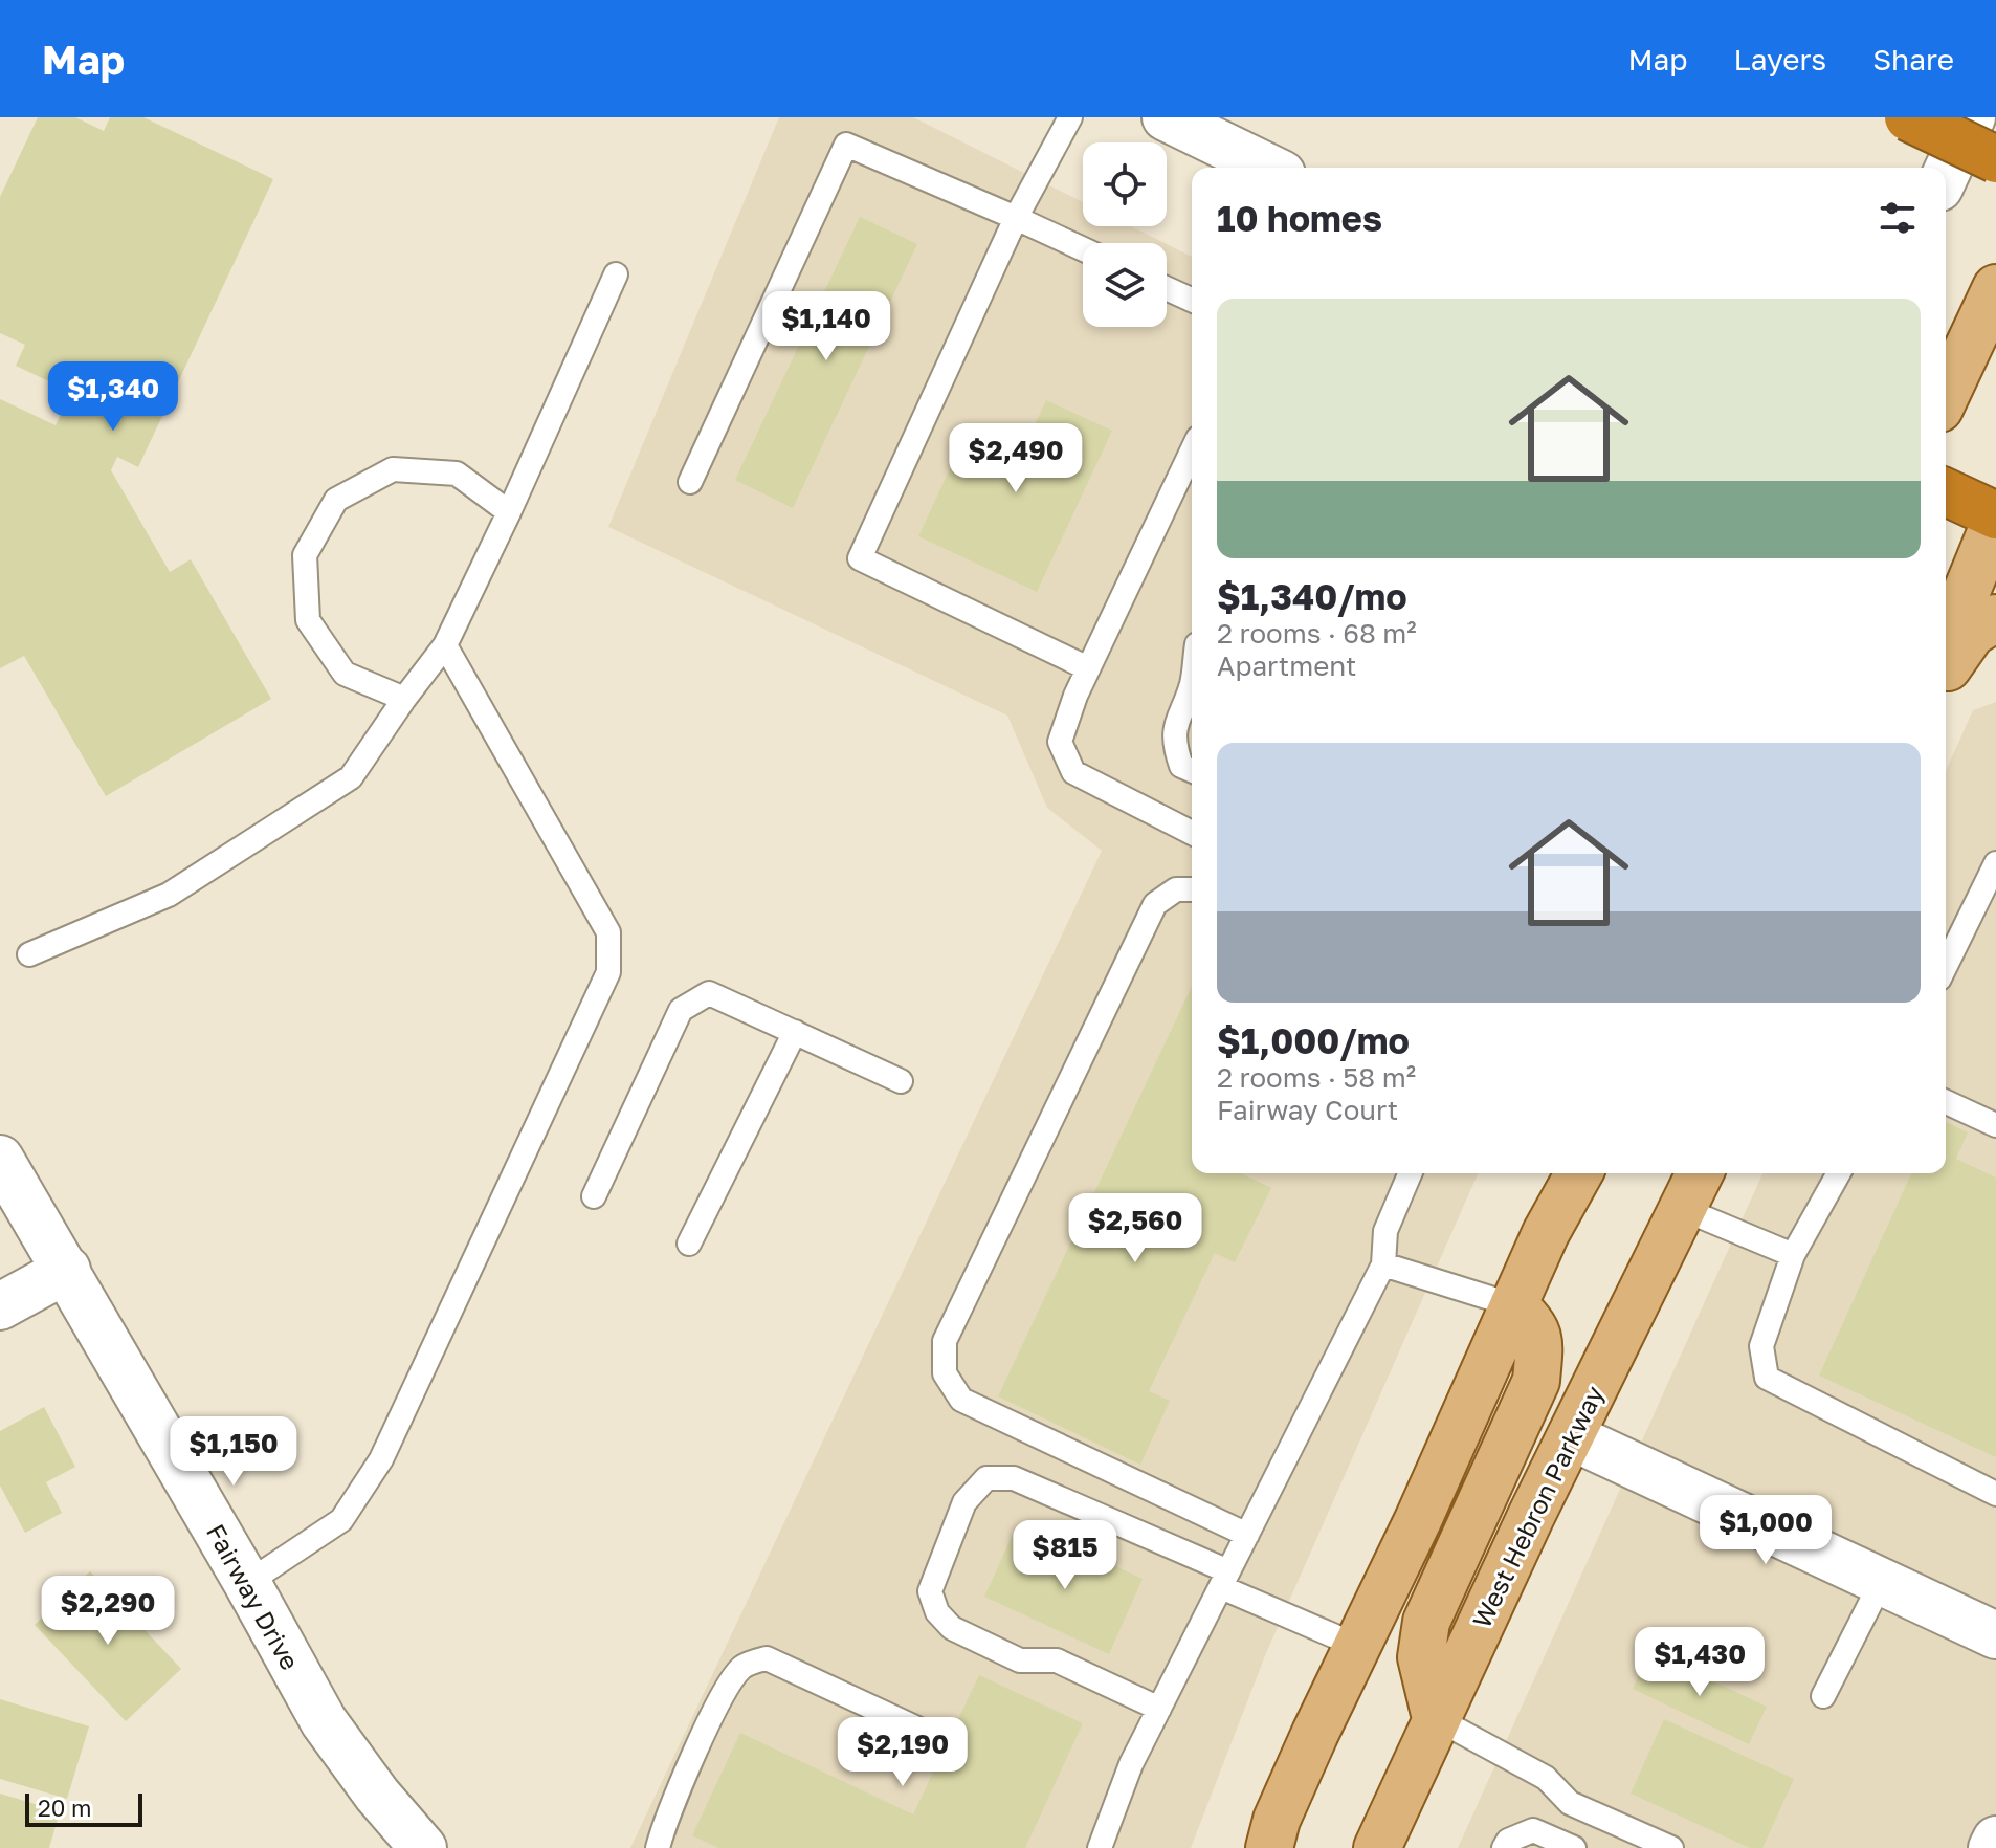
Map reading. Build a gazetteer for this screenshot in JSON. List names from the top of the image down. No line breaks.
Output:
{"streets":{"main road":["West Hebron Parkway"],"street":["Fairway Drive"]},"scale_bar":"20 m","page":{"header":"Map","nav":["Map","Layers","Share"],"heading":"10 homes","list":[{"name":"$1,340/mo","note":"2 rooms · 68 m² · Apartment"},{"name":"$1,000/mo","note":"2 rooms · 58 m² · Fairway Court"}],"price":["$1,140","$1,340","$2,490","$2,560","$1,150","$1,000","$815","$2,290","$1,430","$2,190"],"scale":"20 m"}}
